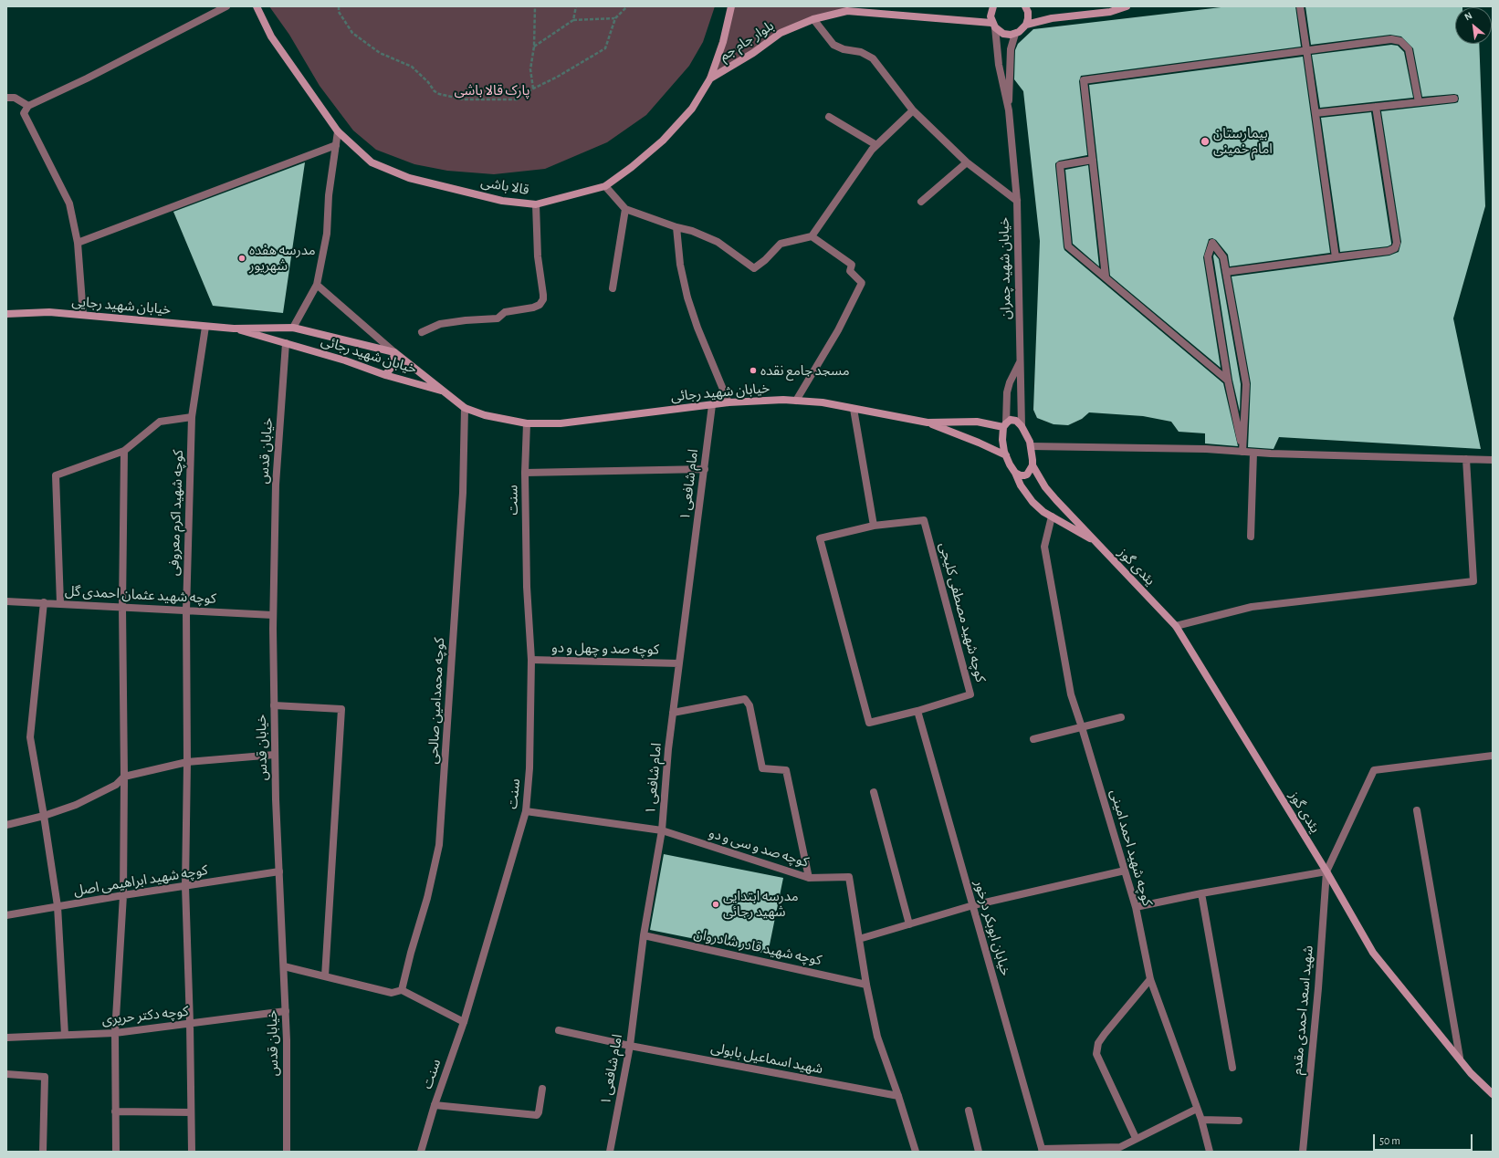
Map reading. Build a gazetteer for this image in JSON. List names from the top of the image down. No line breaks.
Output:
{"streets":{"main road":["بلوار جام جم","قالا باشی","خیابان شهید رجایی","خیابان شهید رجائی","یئدی گوز"],"street":["خیابان شهید چمران","خیابان قدس","امام شافعی ۱","سنت","کوچه شهید اکرم معروفی","کوچه شهید عثمان احمدی گل","کوچه شهید مصطفی کلیجی","کوچه صد و چهل و دو","کوچه محمدامین صالحی","کوچه صد و سی و دو","کوچه شهید احمد امینی","کوچه شهید ابراهیمی اصل","خیابان ابوبکر درخور","کوچه شهید قادر شادروان","شهید اسعد احمدی مقدم","کوچه دکتر حریری","شهید اسماعیل بابولی"]},"crossings":[["بلوار جام جم","قالا باشی"],["بلوار جام جم","خیابان شهید چمران"],["خیابان شهید چمران","خیابان شهید رجائی"],["خیابان شهید رجایی","خیابان شهید رجائی"],["خیابان شهید رجایی","خیابان قدس"],["خیابان شهید رجایی","کوچه شهید اکرم معروفی"],["خیابان شهید رجائی","خیابان قدس"],["خیابان شهید رجائی","امام شافعی ۱"],["خیابان شهید رجائی","سنت"],["خیابان شهید رجائی","کوچه محمدامین صالحی"],["خیابان قدس","کوچه شهید عثمان احمدی گل"],["خیابان قدس","کوچه شهید ابراهیمی اصل"],["خیابان قدس","کوچه دکتر حریری"],["امام شافعی ۱","کوچه صد و چهل و دو"],["امام شافعی ۱","کوچه صد و سی و دو"],["امام شافعی ۱","کوچه شهید قادر شادروان"],["امام شافعی ۱","شهید اسماعیل بابولی"],["سنت","کوچه صد و چهل و دو"],["سنت","کوچه صد و سی و دو"],["کوچه شهید اکرم معروفی","کوچه شهید عثمان احمدی گل"],["کوچه شهید اکرم معروفی","کوچه شهید ابراهیمی اصل"],["کوچه شهید اکرم معروفی","کوچه دکتر حریری"],["یئدی گوز","شهید اسعد احمدی مقدم"],["کوچه شهید مصطفی کلیجی","خیابان ابوبکر درخور"]],"parks":["پارک قالا باشی"],"places":["بیمارستان امام خمینی","مدرسه هفده شهریور","مسجد جامع نقده","مدرسه ابتدایی شهید رجائی"],"scale_bar":"50 m","north":"top left"}
